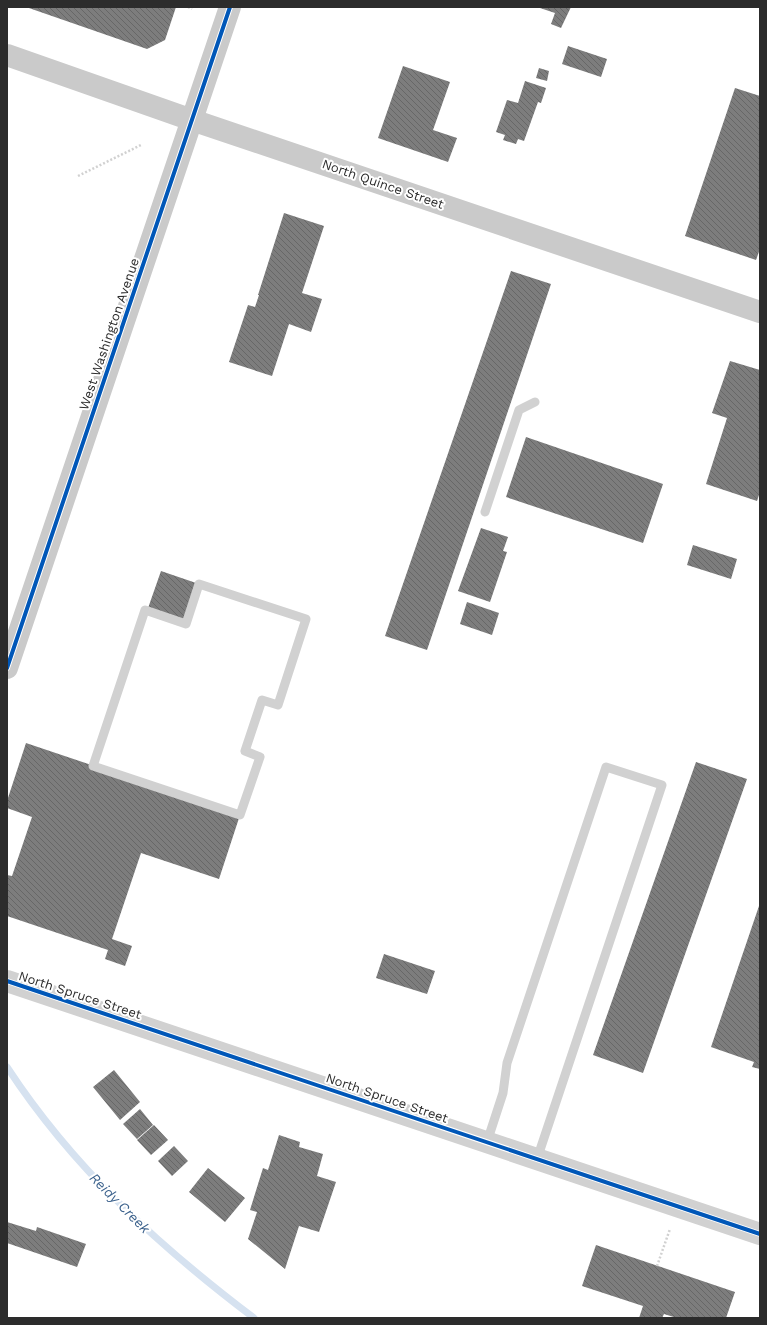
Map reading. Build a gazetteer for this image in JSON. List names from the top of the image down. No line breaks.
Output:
{"streets":{"main road":["North Quince Street","West Washington Avenue"],"street":["North Spruce Street"]},"crossings":[["North Quince Street","West Washington Avenue"]],"water":["Reidy Creek"]}
